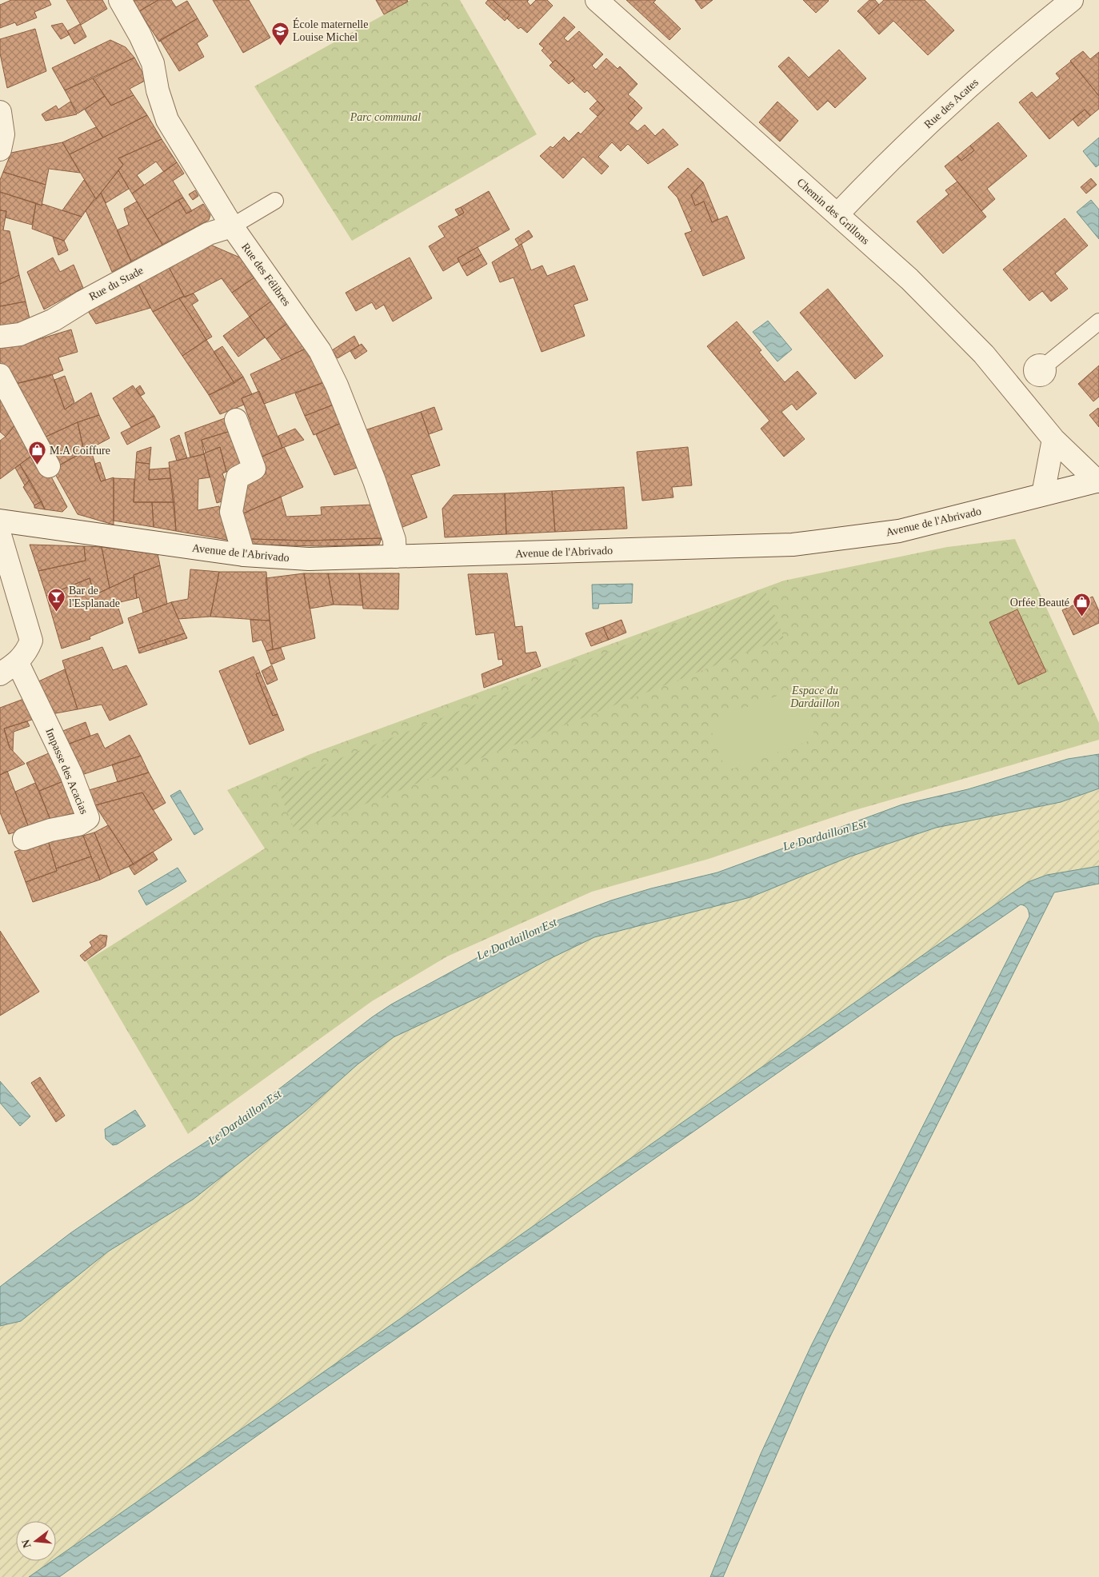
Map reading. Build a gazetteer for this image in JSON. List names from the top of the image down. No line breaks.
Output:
{"streets":{"street":["Rue des Acates","Chemin des Grillons","Rue des Félibres","Rue du Stade","Avenue de l'Abrivado","Impasse des Acacias"]},"crossings":[["Rue des Acates","Chemin des Grillons"],["Chemin des Grillons","Avenue de l'Abrivado"],["Rue des Félibres","Rue du Stade"],["Rue des Félibres","Avenue de l'Abrivado"]],"water":["Le Dardaillon Est"],"parks":["Parc communal","Espace du Dardaillon"],"places":{"school or university":["École maternelle Louise Michel"],"shop":["M.A Coiffure","Orfée Beauté"],"bar":["Bar de l'Esplanade"]},"north":"left"}
